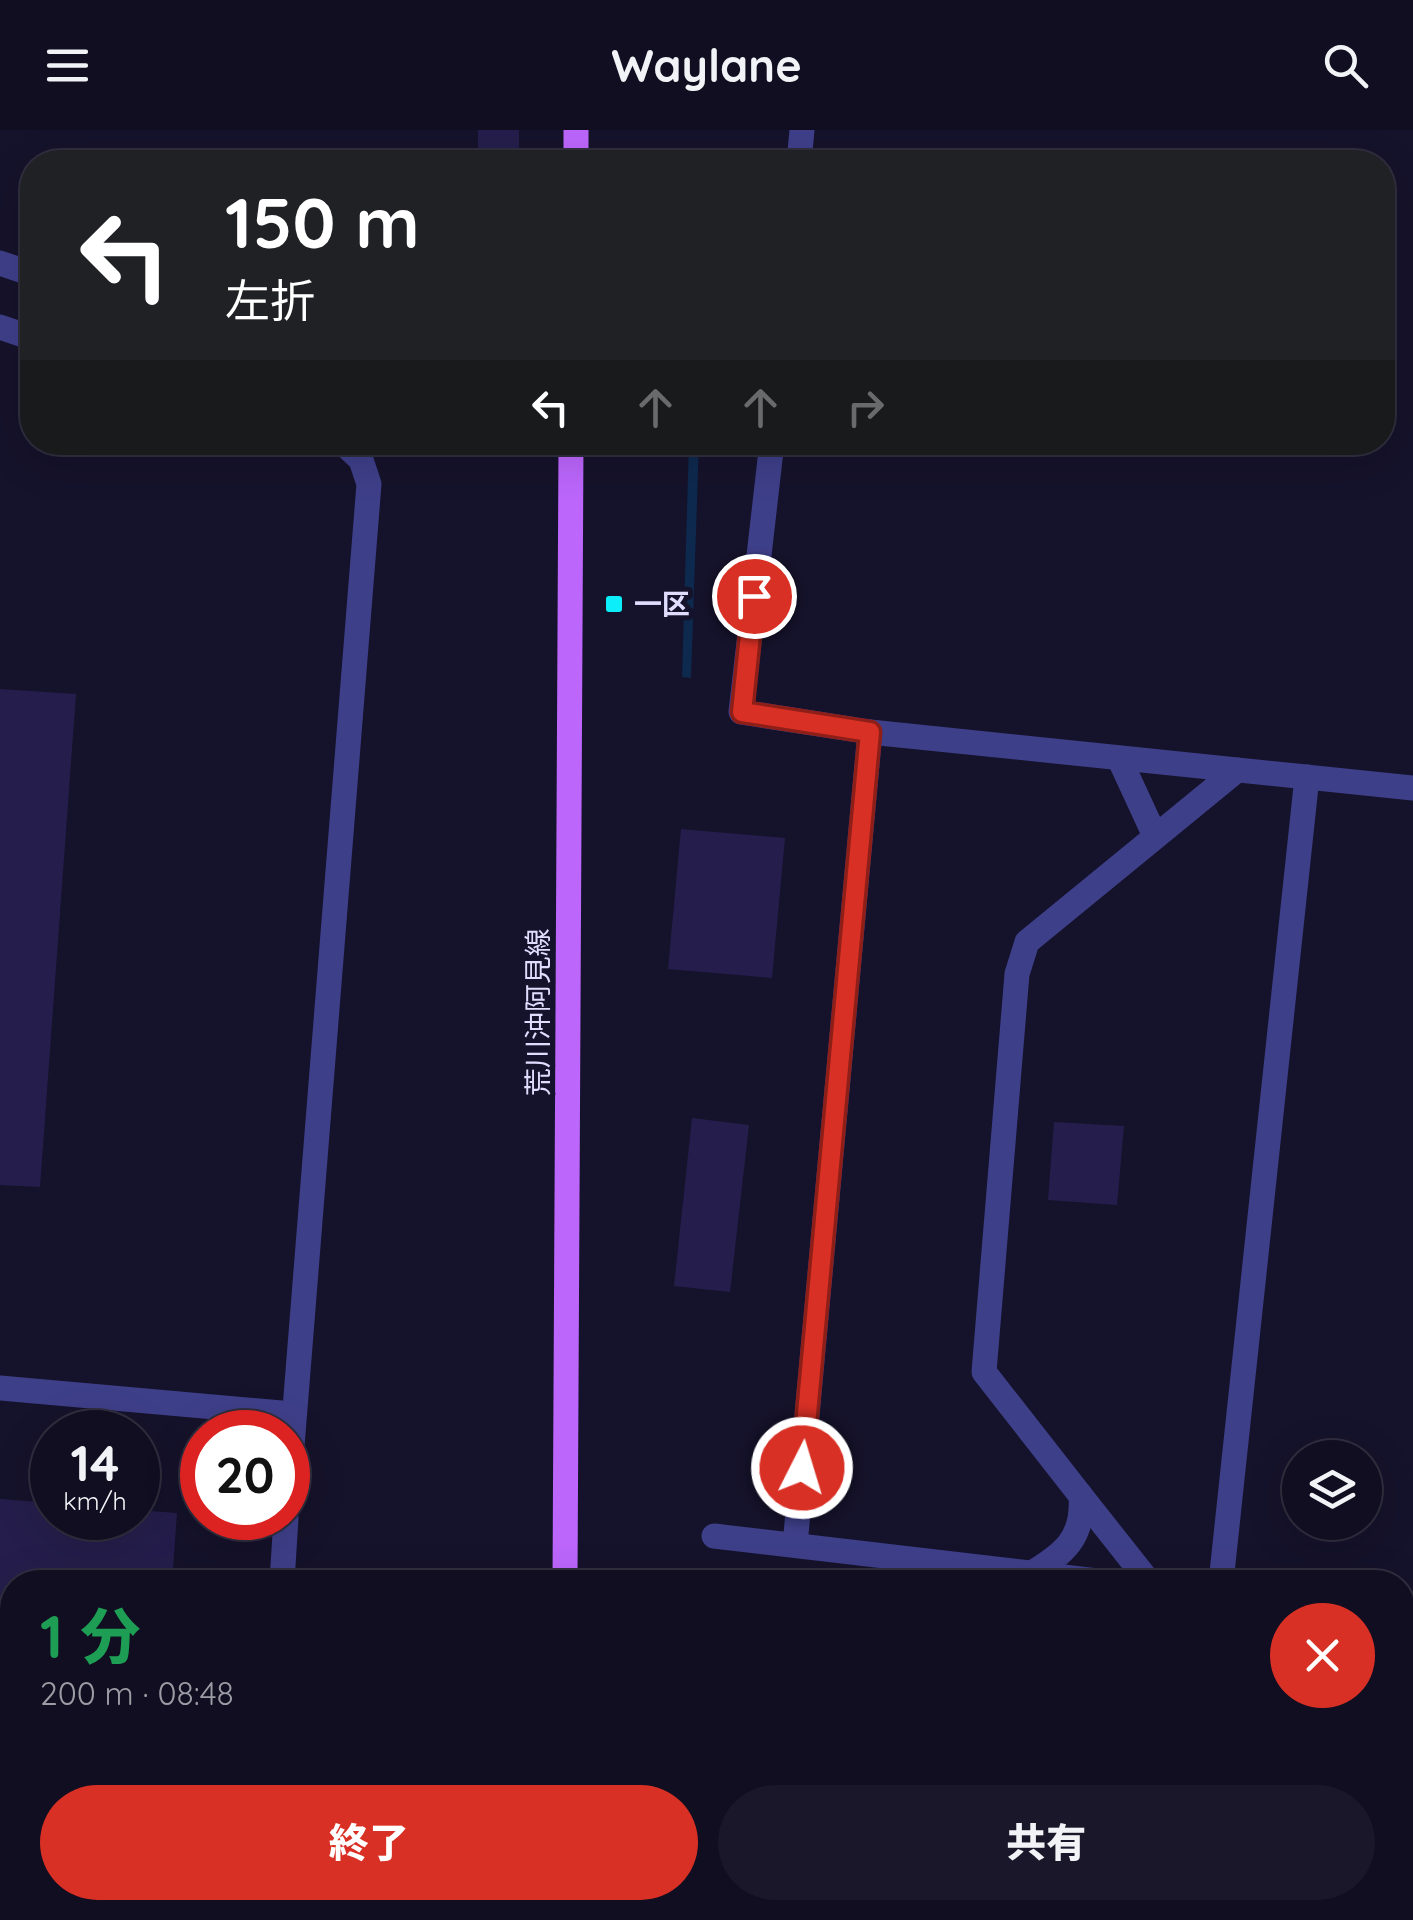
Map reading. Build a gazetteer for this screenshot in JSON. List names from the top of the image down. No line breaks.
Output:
{"streets":{"main road":["荒川沖阿見線"]},"places":{"transit":["一区"]},"page":{"header":"Waylane","turn":["150 m","左折"],"speed":"14 km/h","limit":"20","heading":["1 分","200 m · 08:48"],"buttons":["終了","共有"]}}
